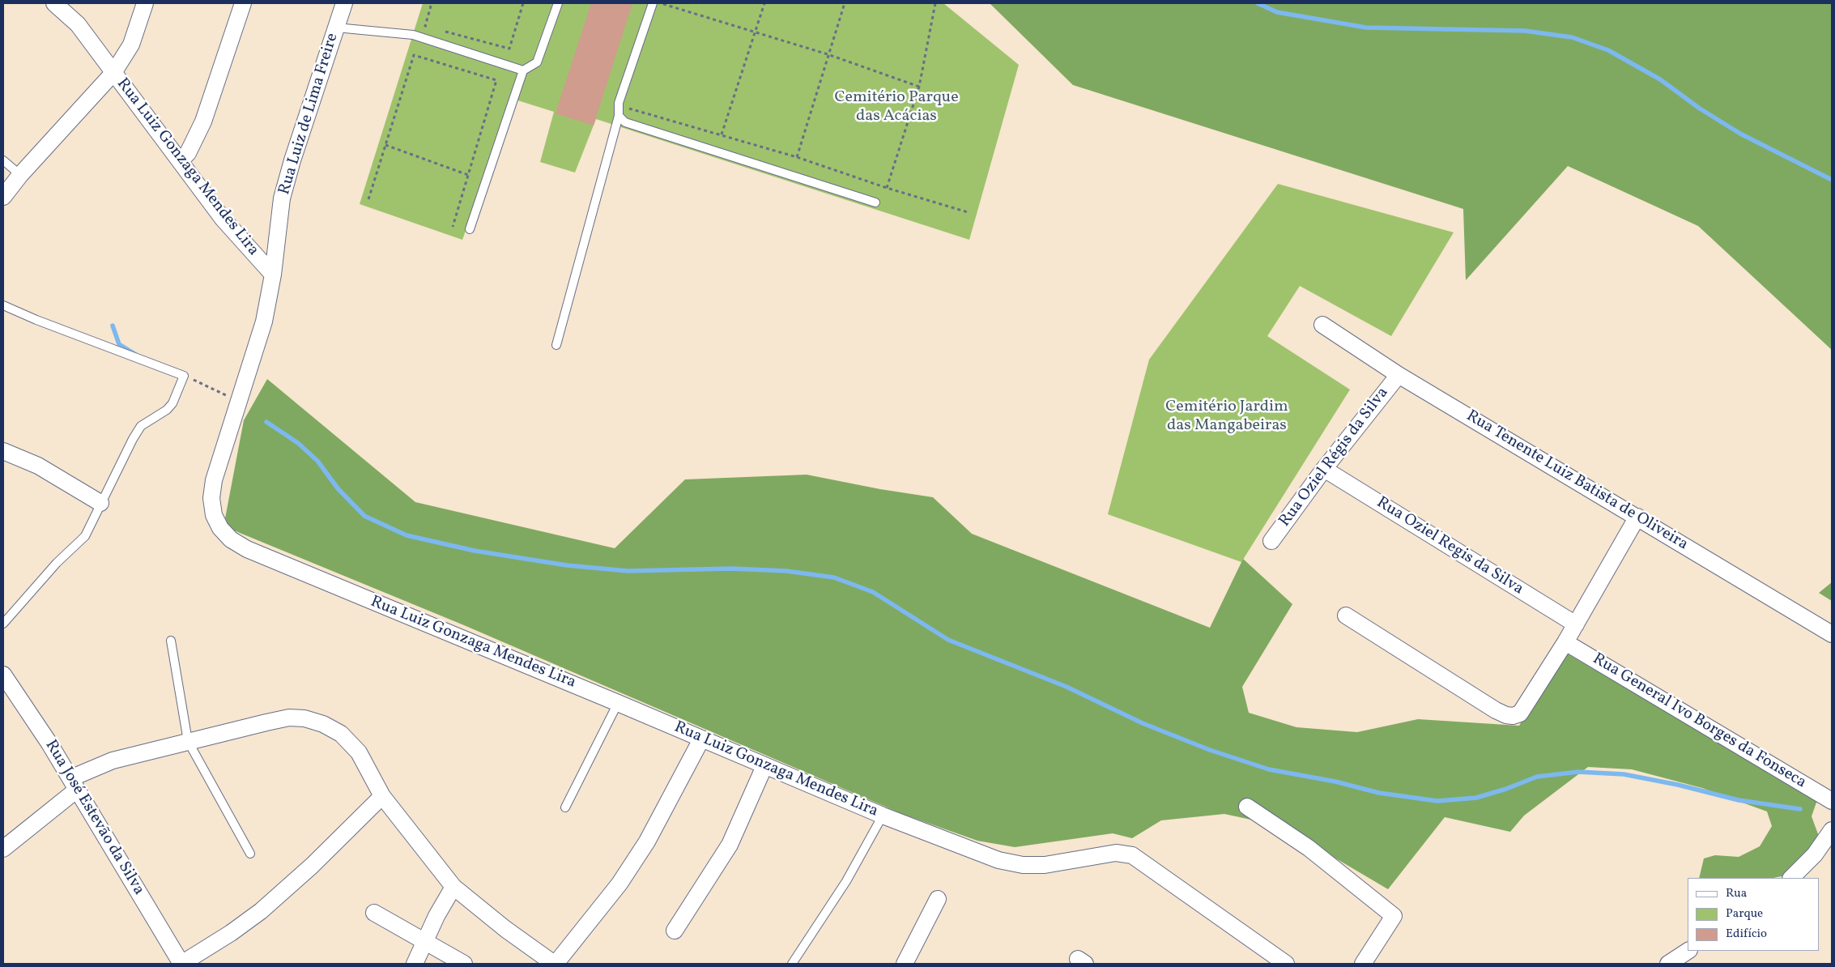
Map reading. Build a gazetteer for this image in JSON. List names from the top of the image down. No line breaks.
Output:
{"streets":{"street":["Rua Luiz de Lima Freire","Rua Luiz Gonzaga Mendes Lira","Rua Oziel Régis da Silva","Rua Tenente Luiz Batista de Oliveira","Rua Oziel Regis da Silva","Rua General Ivo Borges da Fonseca","Rua José Estevão da Silva"]},"crossings":[["Rua Luiz de Lima Freire","Rua Luiz Gonzaga Mendes Lira"],["Rua Oziel Régis da Silva","Rua Tenente Luiz Batista de Oliveira"],["Rua Oziel Régis da Silva","Rua Oziel Regis da Silva"]],"parks":["Cemitério Parque das Acácias","Cemitério Jardim das Mangabeiras"],"legend":["Rua","Parque","Edifício"]}
